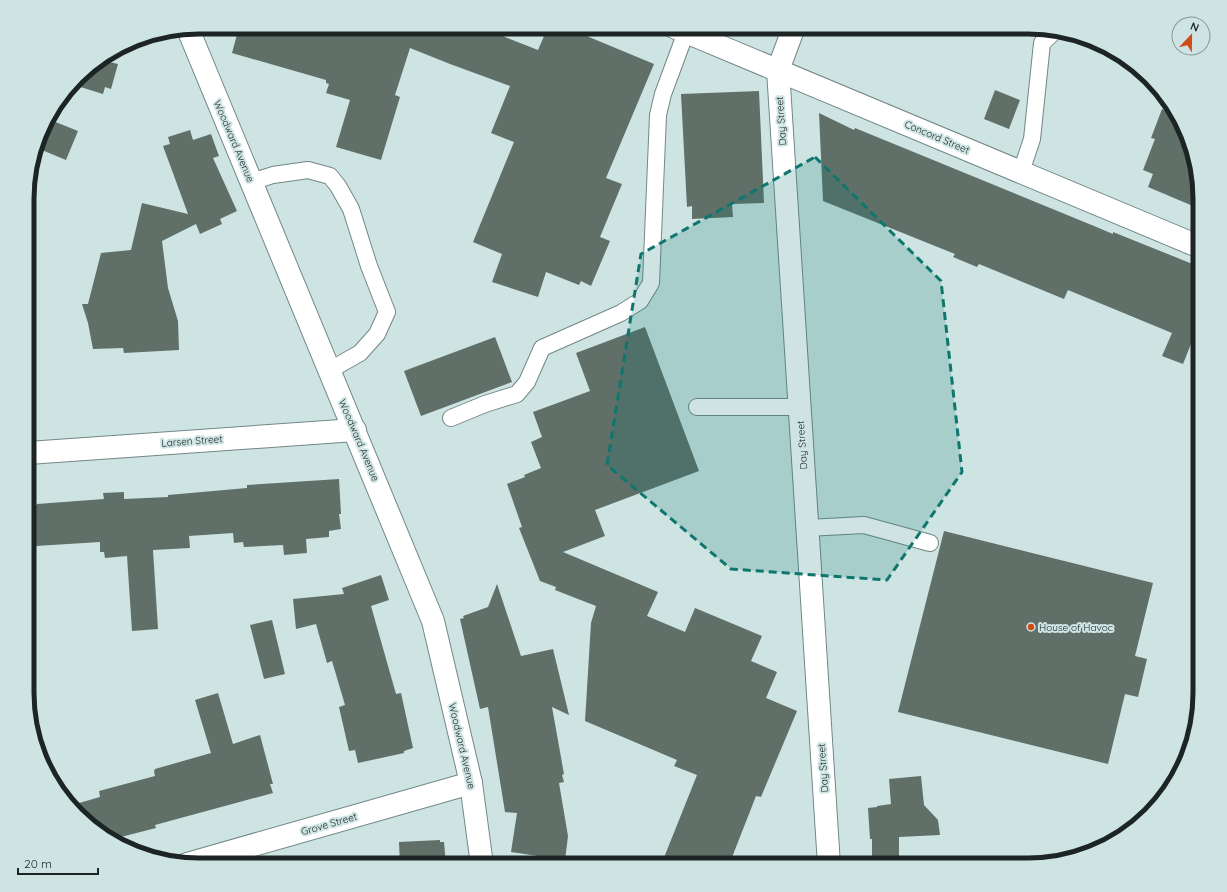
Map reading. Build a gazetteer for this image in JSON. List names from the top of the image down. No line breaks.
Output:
{"streets":{"street":["Day Street","Concord Street","Woodward Avenue","Larsen Street","Grove Street"]},"crossings":[["Day Street","Concord Street"],["Woodward Avenue","Larsen Street"],["Woodward Avenue","Grove Street"]],"places":["House of Havoc"],"scale_bar":"20 m","north":"top"}
